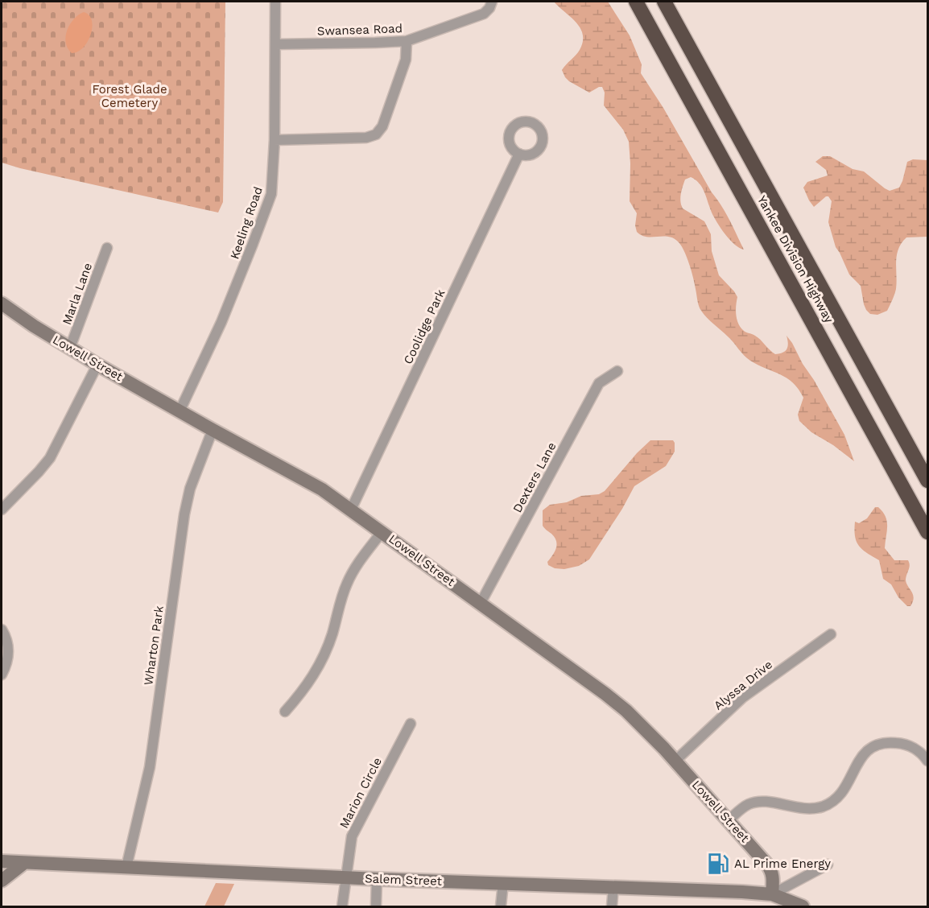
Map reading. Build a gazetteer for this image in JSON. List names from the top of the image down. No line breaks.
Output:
{"streets":{"highway":["Yankee Division Highway"],"main road":["Lowell Street","Salem Street"],"street":["Swansea Road","Keeling Road","Marla Lane","Coolidge Park","Dexters Lane","Wharton Park","Alyssa Drive","Marion Circle"]},"crossings":[["Swansea Road","Keeling Road"],["Keeling Road","Lowell Street"],["Marla Lane","Lowell Street"],["Coolidge Park","Lowell Street"],["Lowell Street","Dexters Lane"],["Lowell Street","Wharton Park"],["Lowell Street","Alyssa Drive"],["Lowell Street","Salem Street"],["Wharton Park","Salem Street"],["Marion Circle","Salem Street"]],"parks":["Forest Glade Cemetery"],"places":{"fuel station":["AL Prime Energy"]}}
